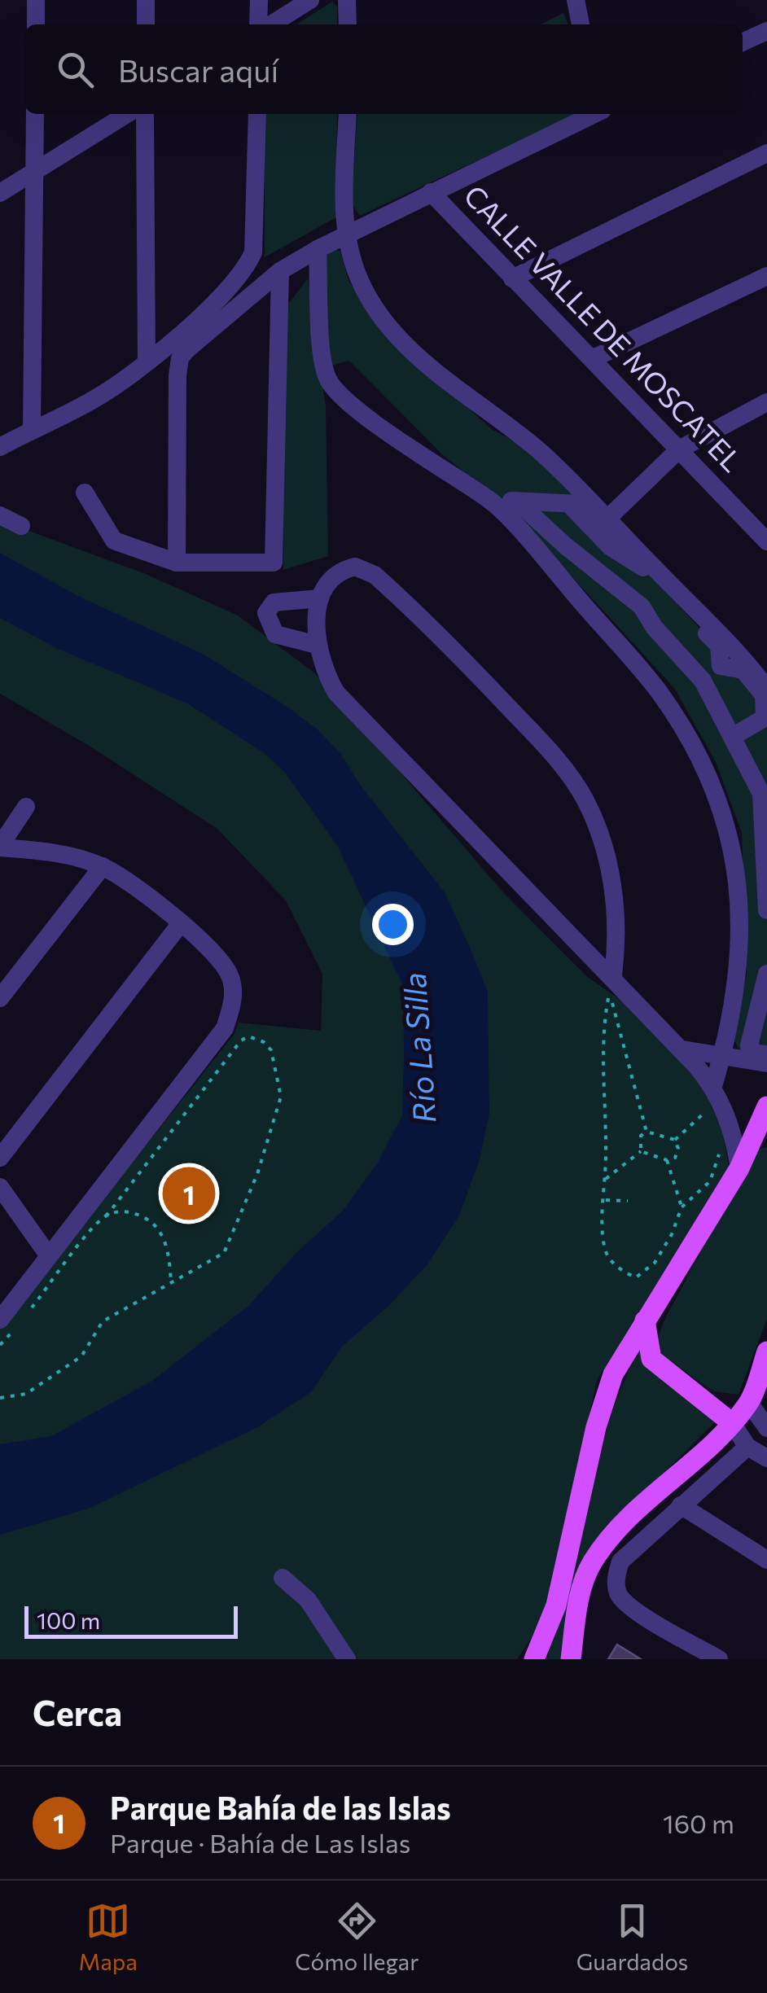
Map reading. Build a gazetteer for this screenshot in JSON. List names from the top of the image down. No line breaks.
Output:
{"streets":{"street":["CALLE VALLE DE MOSCATEL"]},"water":["Río La Silla"],"scale_bar":"100 m","page":{"search":"Buscar aquí","pins":"1","scale":"100 m","heading":"Cerca","list":[{"mark":"1","name":"Parque Bahía de las Islas","note":"Parque · Bahía de Las Islas","value":"160 m"}],"nav":["Mapa","Cómo llegar","Guardados"]}}
